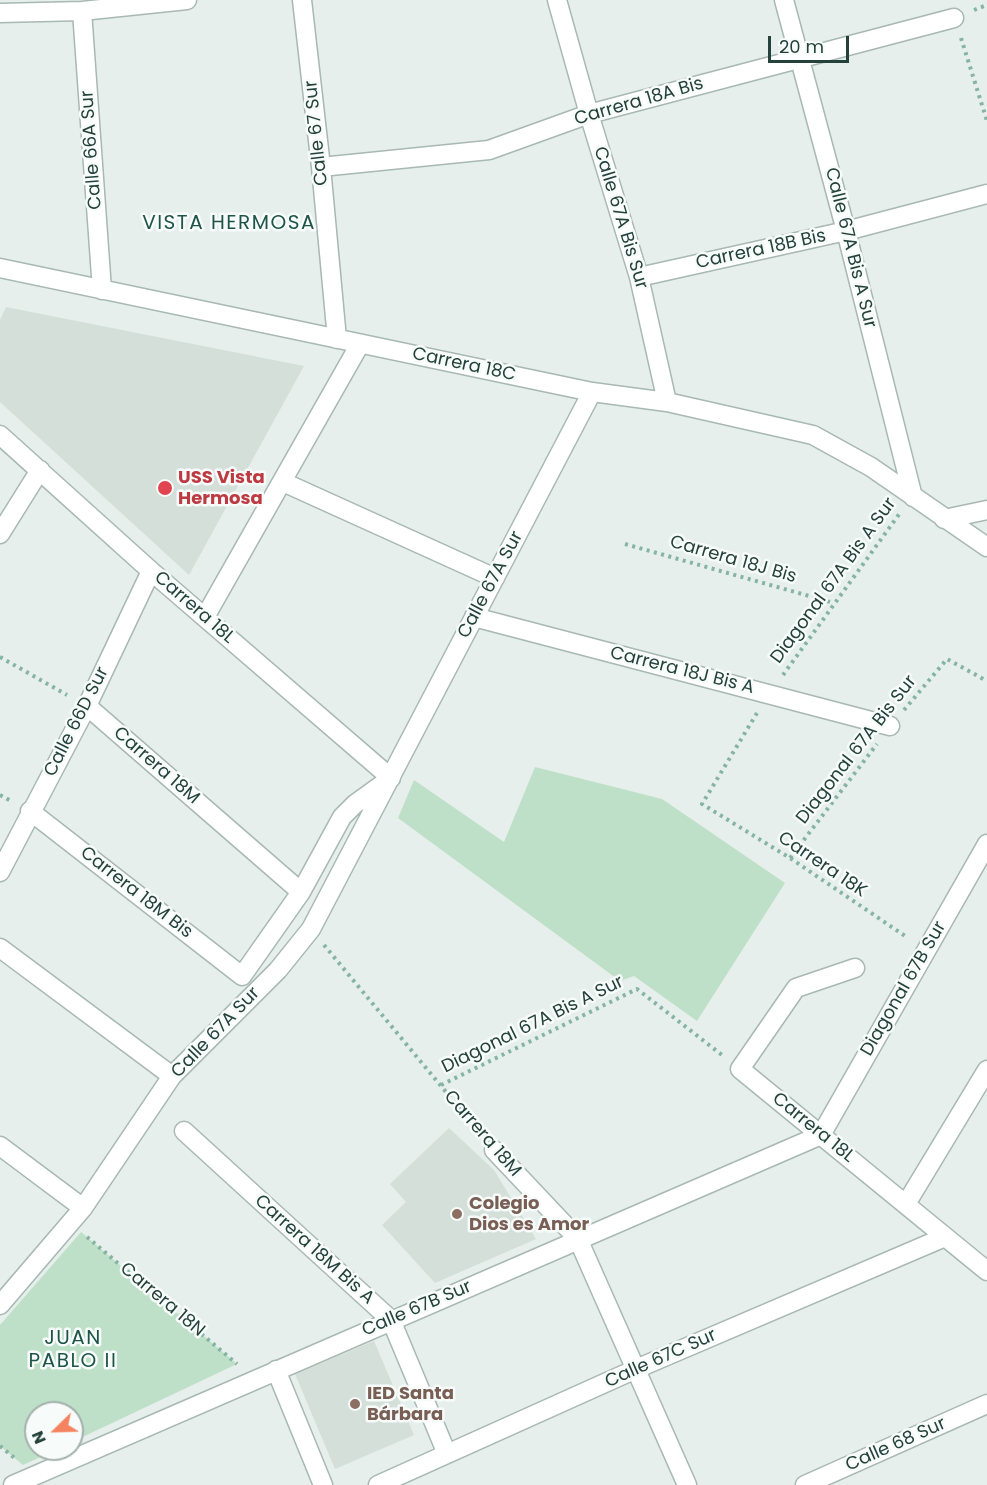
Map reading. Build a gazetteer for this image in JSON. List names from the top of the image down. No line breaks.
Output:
{"streets":{"street":["Carrera 18A Bis","Calle 67 Sur","Calle 66A Sur","Calle 67A Bis Sur","Calle 67A Bis A Sur","Carrera 18B Bis","Carrera 18C","Calle 67A Sur","Carrera 18L","Carrera 18J Bis A","Calle 66D Sur","Carrera 18M","Carrera 18M Bis","Diagonal 67B Sur","Carrera 18M Bis A","Calle 67B Sur","Calle 67C Sur","Calle 68 Sur"],"path":["Carrera 18J Bis","Diagonal 67A Bis A Sur","Diagonal 67A Bis Sur","Carrera 18K","Carrera 18N"]},"crossings":[["Carrera 18A Bis","Calle 67 Sur"],["Carrera 18A Bis","Calle 67A Bis Sur"],["Carrera 18A Bis","Calle 67A Bis A Sur"],["Calle 67 Sur","Carrera 18C"],["Calle 66A Sur","Carrera 18C"],["Calle 67A Bis Sur","Carrera 18B Bis"],["Calle 67A Bis Sur","Carrera 18C"],["Calle 67A Bis A Sur","Carrera 18B Bis"],["Calle 67A Bis A Sur","Carrera 18C"],["Calle 67A Bis A Sur","Diagonal 67A Bis A Sur"],["Carrera 18C","Diagonal 67A Bis A Sur"],["Carrera 18C","Calle 67A Sur"],["Carrera 18J Bis","Diagonal 67A Bis A Sur"],["Diagonal 67A Bis A Sur","Carrera 18L"],["Diagonal 67A Bis A Sur","Carrera 18J Bis A"],["Diagonal 67A Bis A Sur","Carrera 18M"],["Diagonal 67A Bis A Sur","Carrera 18K"],["Calle 67A Sur","Carrera 18L"],["Calle 67A Sur","Carrera 18J Bis A"],["Calle 67A Sur","Carrera 18M"],["Calle 67A Sur","Carrera 18M Bis"],["Calle 67A Sur","Carrera 18N"],["Carrera 18L","Calle 66D Sur"],["Carrera 18L","Diagonal 67B Sur"],["Carrera 18L","Calle 67B Sur"],["Carrera 18L","Calle 67C Sur"],["Carrera 18J Bis A","Diagonal 67A Bis Sur"],["Calle 66D Sur","Carrera 18M"],["Calle 66D Sur","Carrera 18M Bis"],["Diagonal 67A Bis Sur","Carrera 18K"],["Carrera 18M","Calle 67B Sur"],["Carrera 18M","Calle 67C Sur"],["Carrera 18K","Diagonal 67B Sur"],["Diagonal 67B Sur","Calle 67B Sur"],["Carrera 18M Bis A","Calle 67B Sur"],["Carrera 18M Bis A","Calle 67C Sur"],["Carrera 18N","Calle 67B Sur"]],"districts":["VISTA HERMOSA","JUAN PABLO II"],"places":["USS Vista Hermosa","Colegio Dios es Amor","IED Santa Bárbara"],"scale_bar":"20 m","north":"bottom left"}
